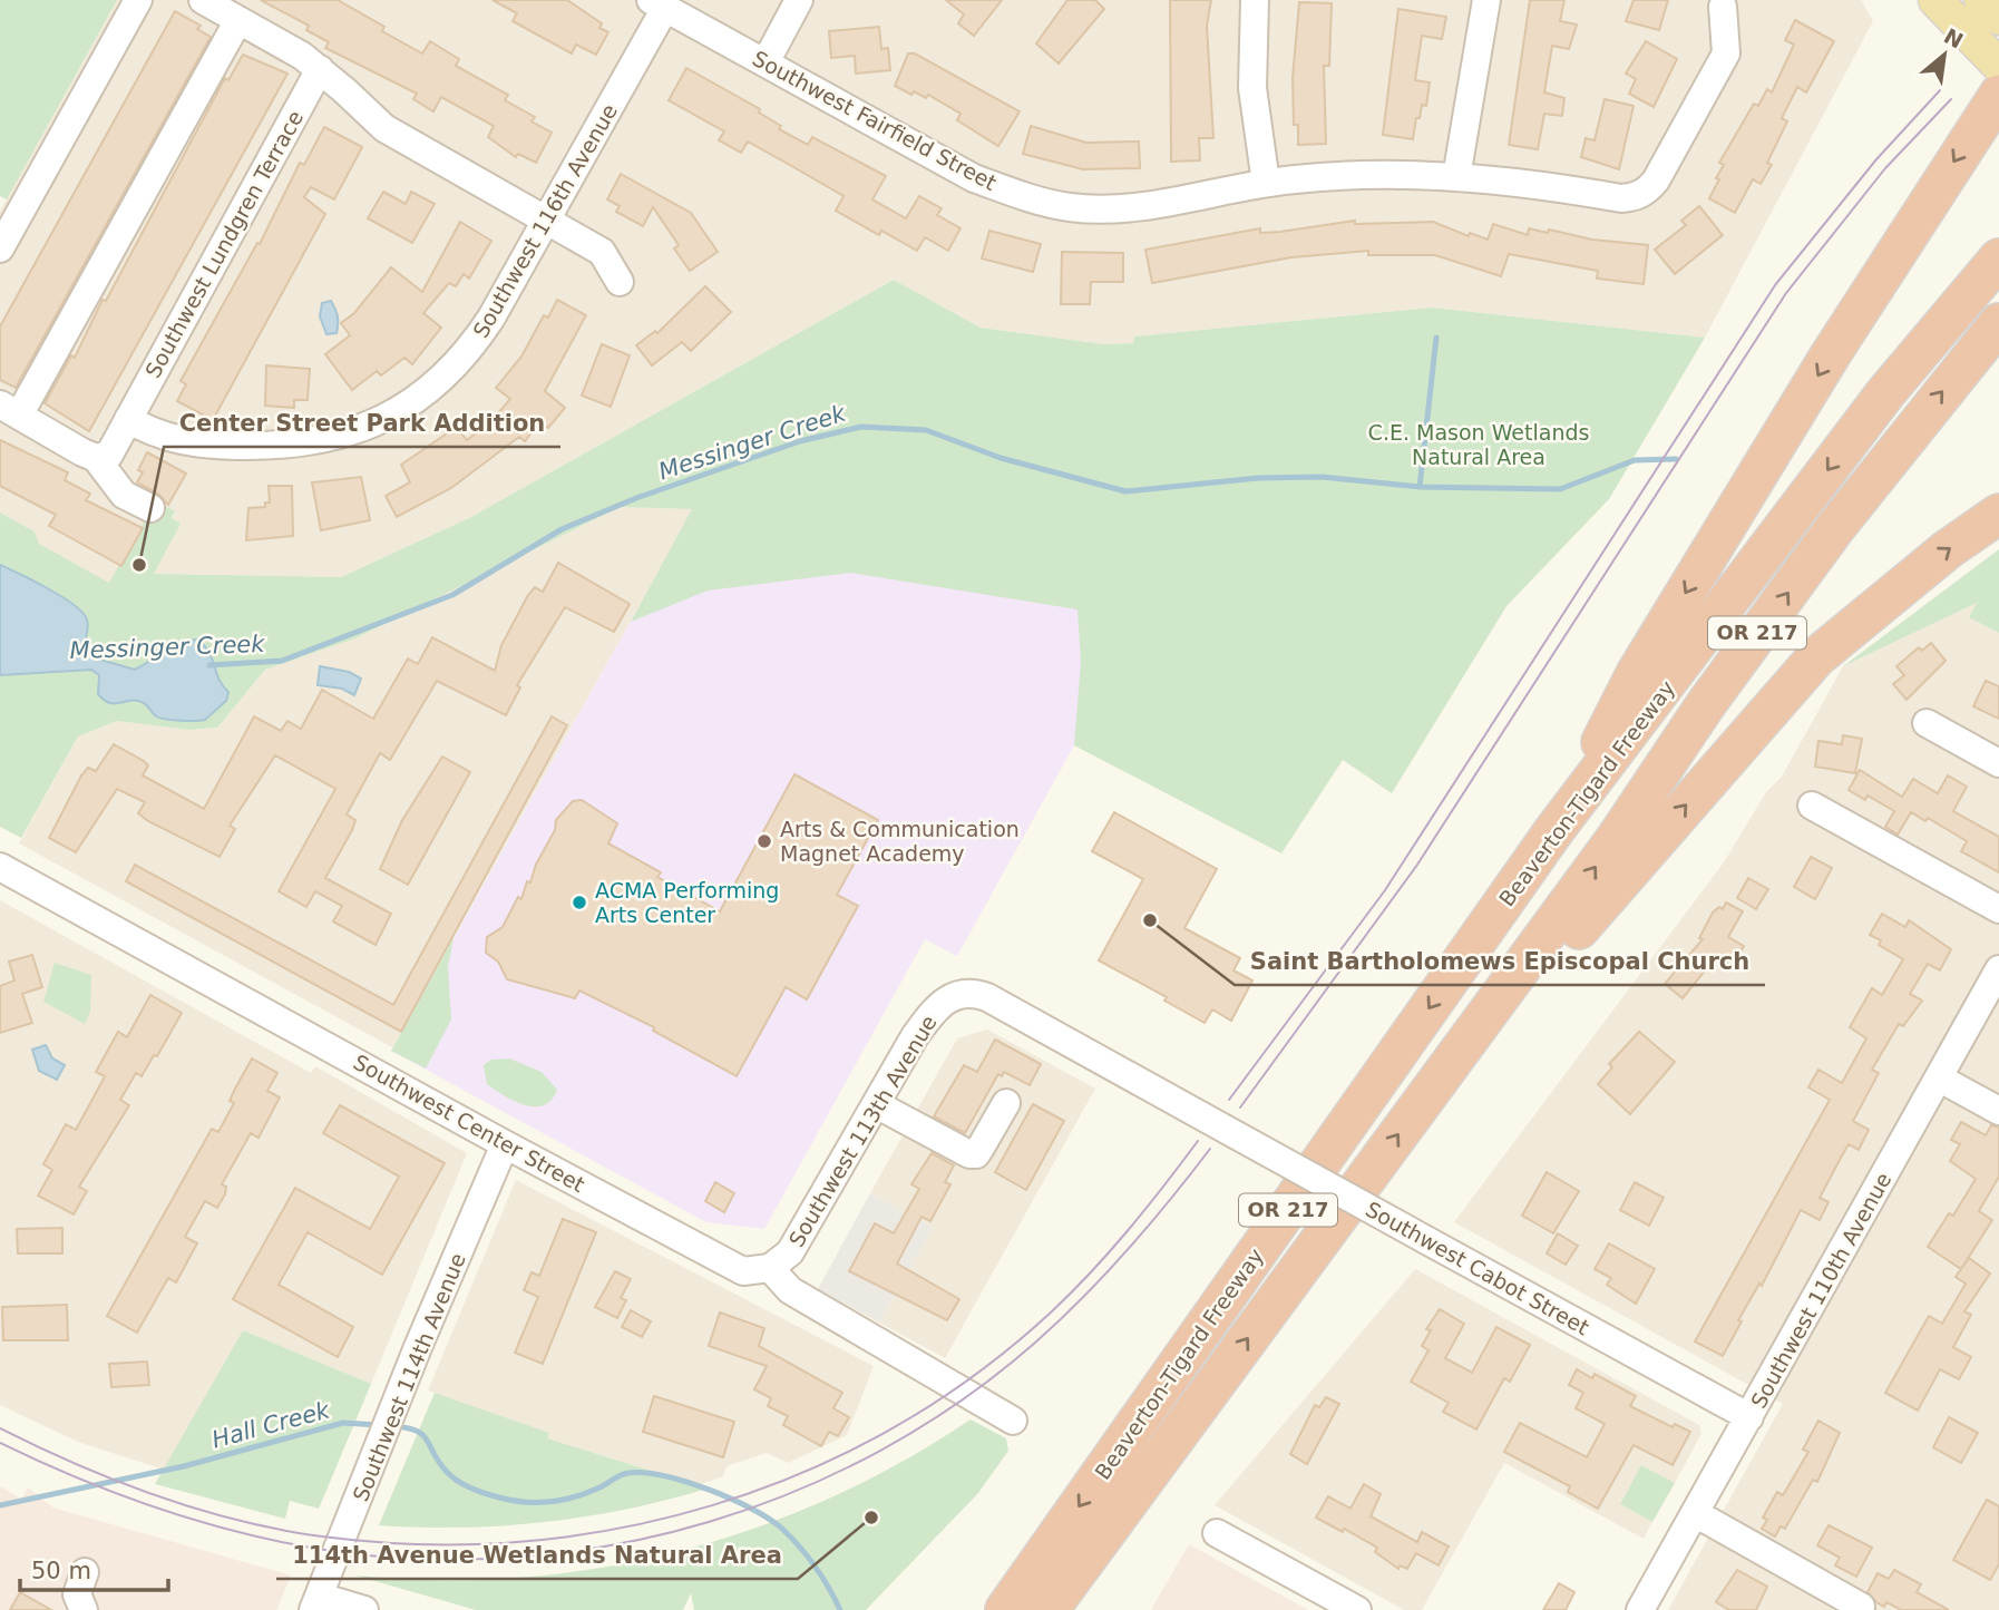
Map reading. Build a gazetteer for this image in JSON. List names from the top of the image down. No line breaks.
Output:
{"streets":{"highway":["OR 217","Beaverton-Tigard Freeway"],"street":["Southwest Fairfield Street","Southwest 116th Avenue","Southwest Lundgren Terrace","Southwest Center Street","Southwest 113th Avenue","Southwest Cabot Street","Southwest 110th Avenue","Southwest 114th Avenue"]},"crossings":[["Southwest Fairfield Street","Southwest 116th Avenue"],["Southwest 116th Avenue","Southwest Lundgren Terrace"],["Southwest Center Street","Southwest 113th Avenue"],["Southwest Center Street","Southwest 114th Avenue"],["Southwest 113th Avenue","Southwest Cabot Street"],["Southwest Cabot Street","Southwest 110th Avenue"]],"water":["Messinger Creek","Hall Creek"],"parks":["C.E. Mason Wetlands Natural Area"],"places":["Center Street Park Addition","Arts & Communication Magnet Academy","ACMA Performing Arts Center","Saint Bartholomews Episcopal Church","114th Avenue Wetlands Natural Area"],"scale_bar":"50 m","north":"top right"}
